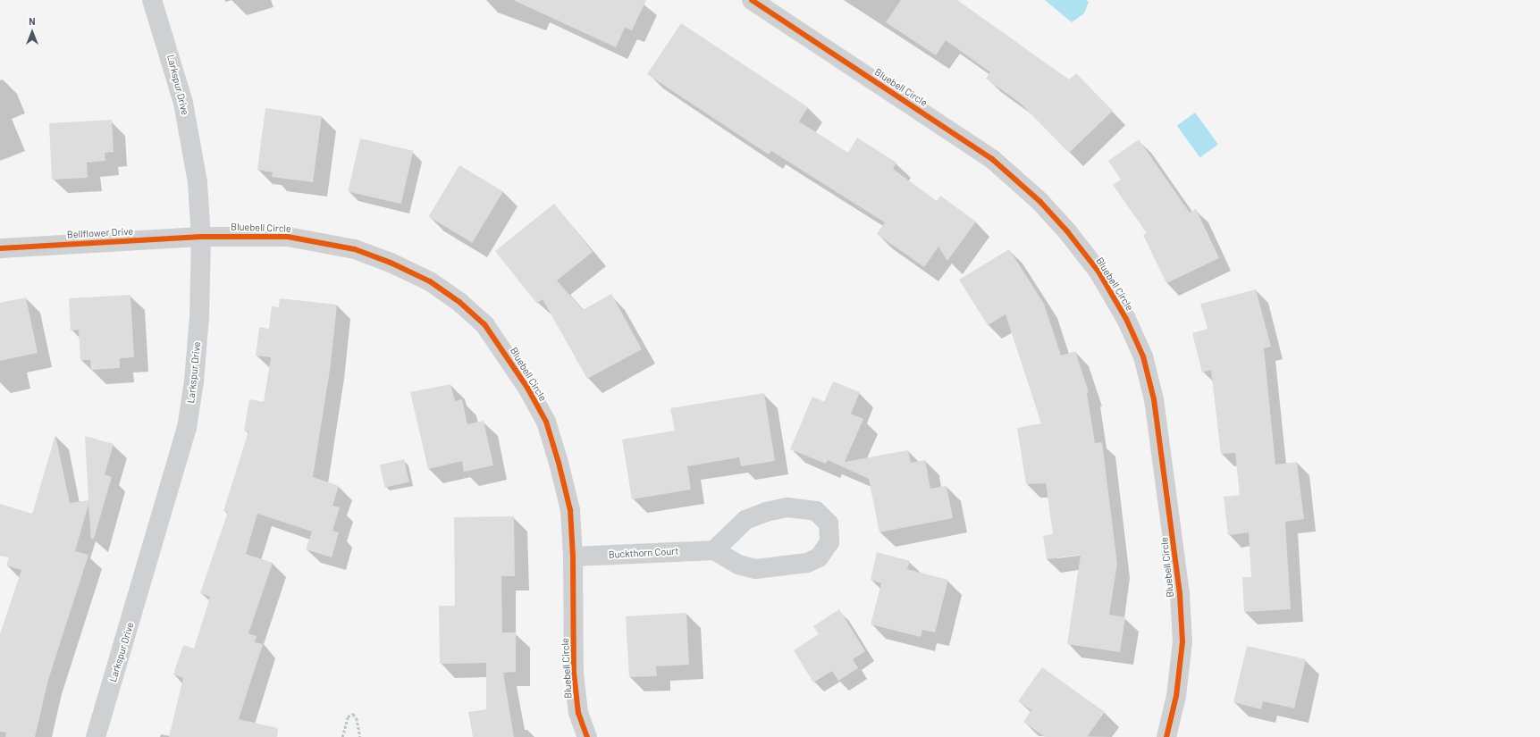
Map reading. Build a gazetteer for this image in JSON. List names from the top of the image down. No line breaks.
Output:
{"streets":{"street":["Larkspur Drive","Bluebell Circle","Bellflower Drive","Buckthorn Court"]},"crossings":[["Larkspur Drive","Bluebell Circle"],["Larkspur Drive","Bellflower Drive"],["Bluebell Circle","Bellflower Drive"],["Bluebell Circle","Buckthorn Court"]],"north":"top"}
